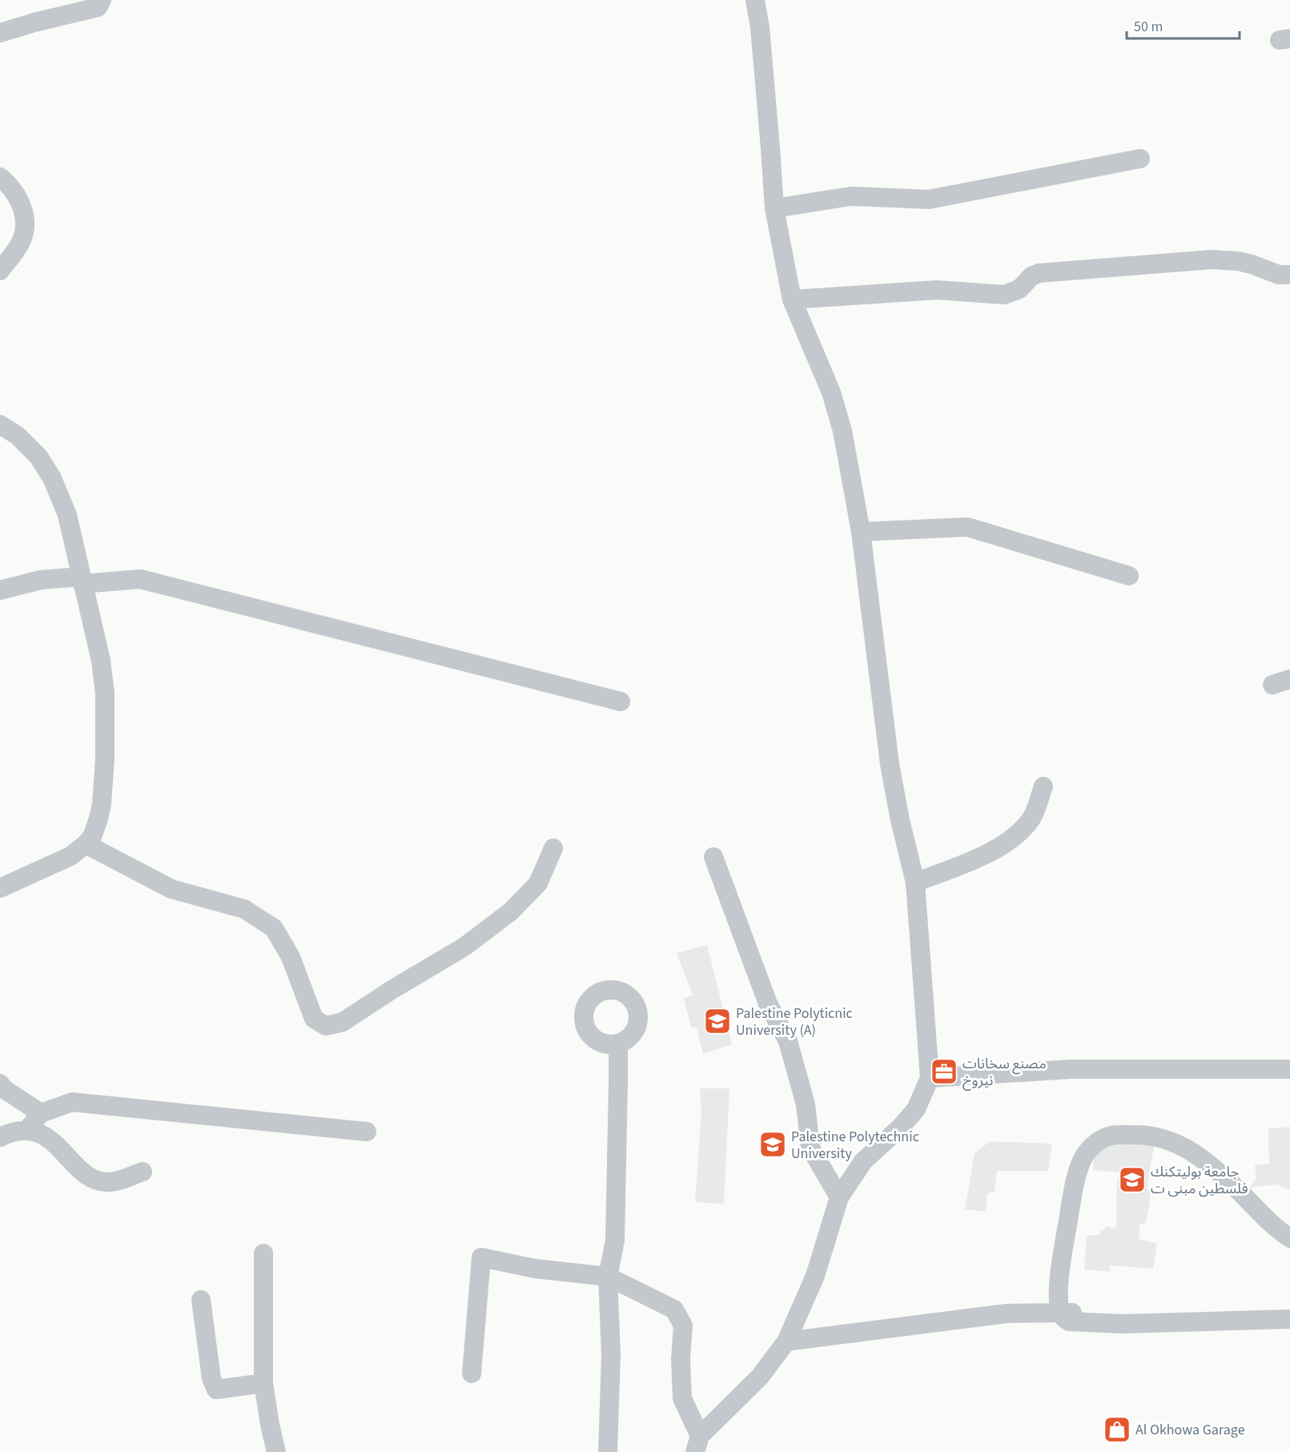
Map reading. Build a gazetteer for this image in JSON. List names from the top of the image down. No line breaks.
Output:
{"places":{"school or university":["Palestine Polyticnic University (A)","Palestine Polytechnic University","جامعة بوليتكنك فلسطين مبنى ت"],"office":["مصنع سخانات نيروخ"],"shop":["Al Okhowa Garage"]},"scale_bar":"50 m"}
